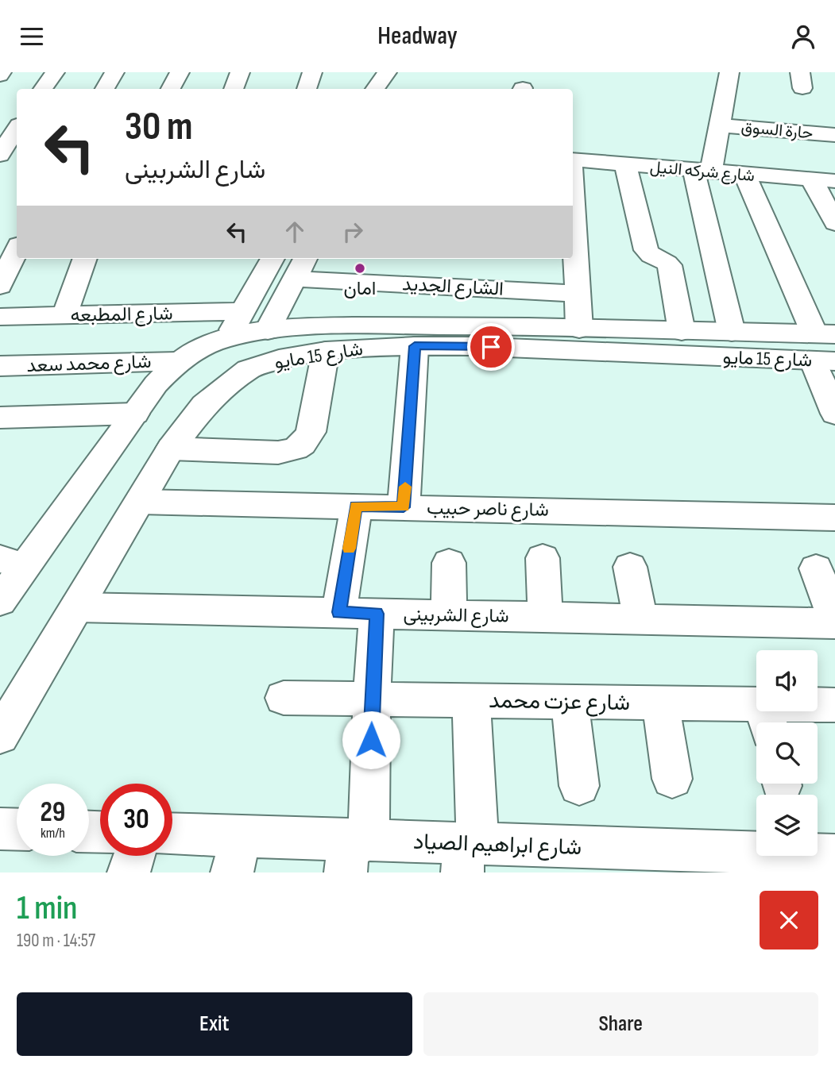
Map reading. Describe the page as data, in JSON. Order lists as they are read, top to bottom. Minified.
{"streets":{"street":["حارة السوق","شارع شركه النيل","الشارع الجديد","شارع المطبعه","شارع 15 مايو","شارع محمد سعد","شارع ناصر حبيب","شارع الشربينى","شارع عزت محمد","شارع ابراهيم الصياد"]},"crossings":[["شارع 15 مايو","شارع محمد سعد"],["شارع 15 مايو","شارع ناصر حبيب"],["شارع 15 مايو","شارع الشربينى"]],"places":["امان"],"page":{"header":"Headway","turn":["30 m","شارع الشربينى"],"speed":"29 km/h","limit":"30","heading":["1 min","190 m · 14:57"],"buttons":["Exit","Share"]}}
